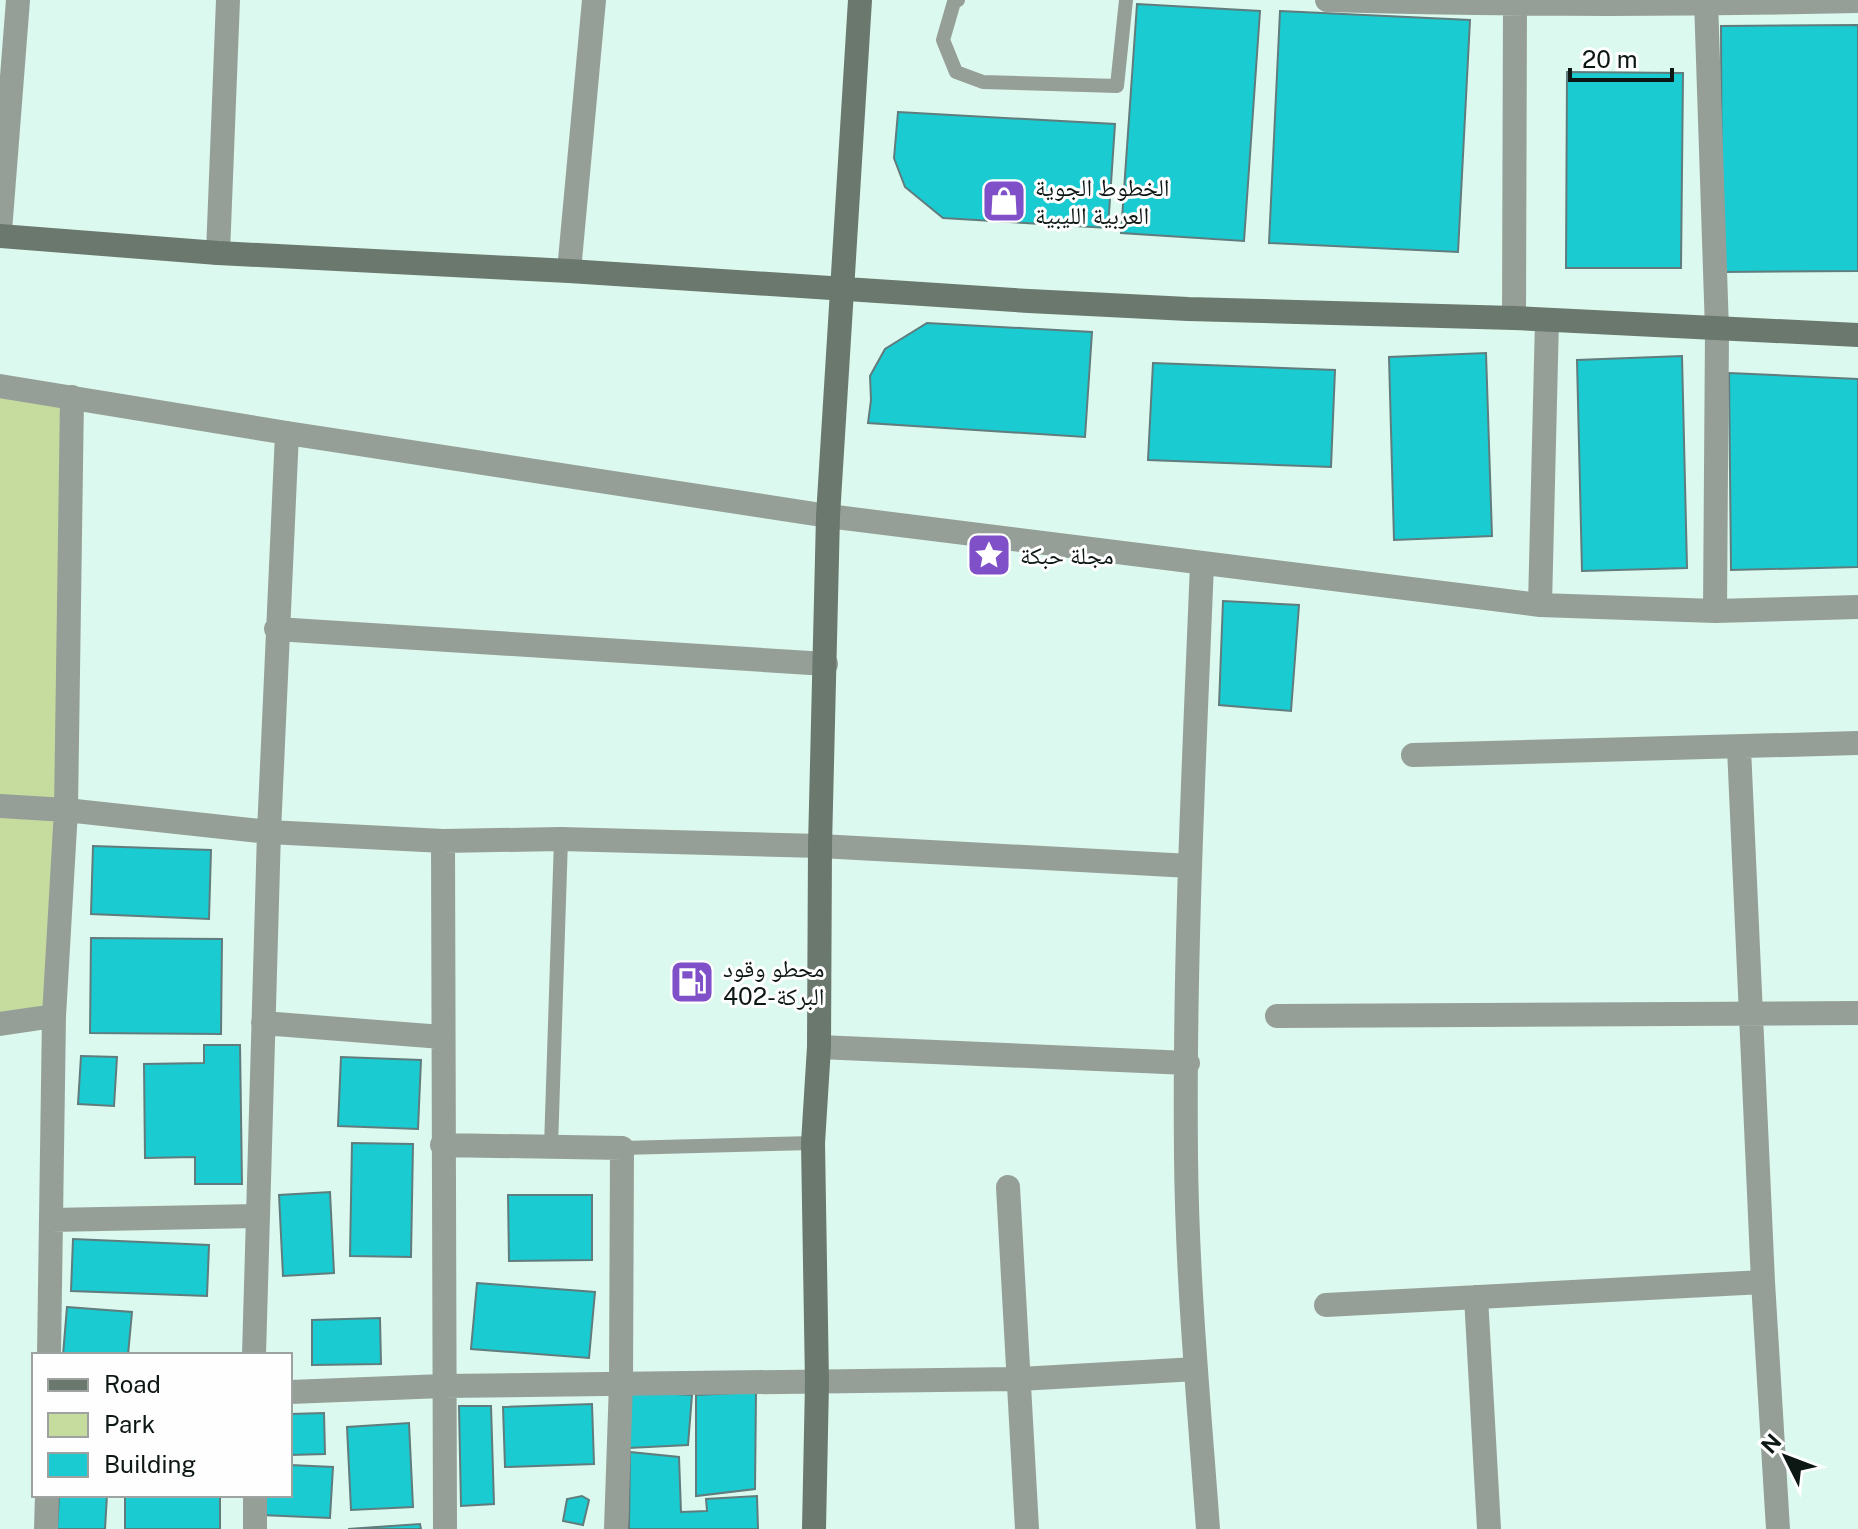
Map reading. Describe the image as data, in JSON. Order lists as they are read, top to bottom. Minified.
{"places":{"shop":["الخطوط الجوية العربية الليبية"],"place":["مجلة حبكة"],"fuel station":["محطو وقود 402-البركة"]},"legend":["Road","Park","Building"],"scale_bar":"20 m","north":"top left"}
